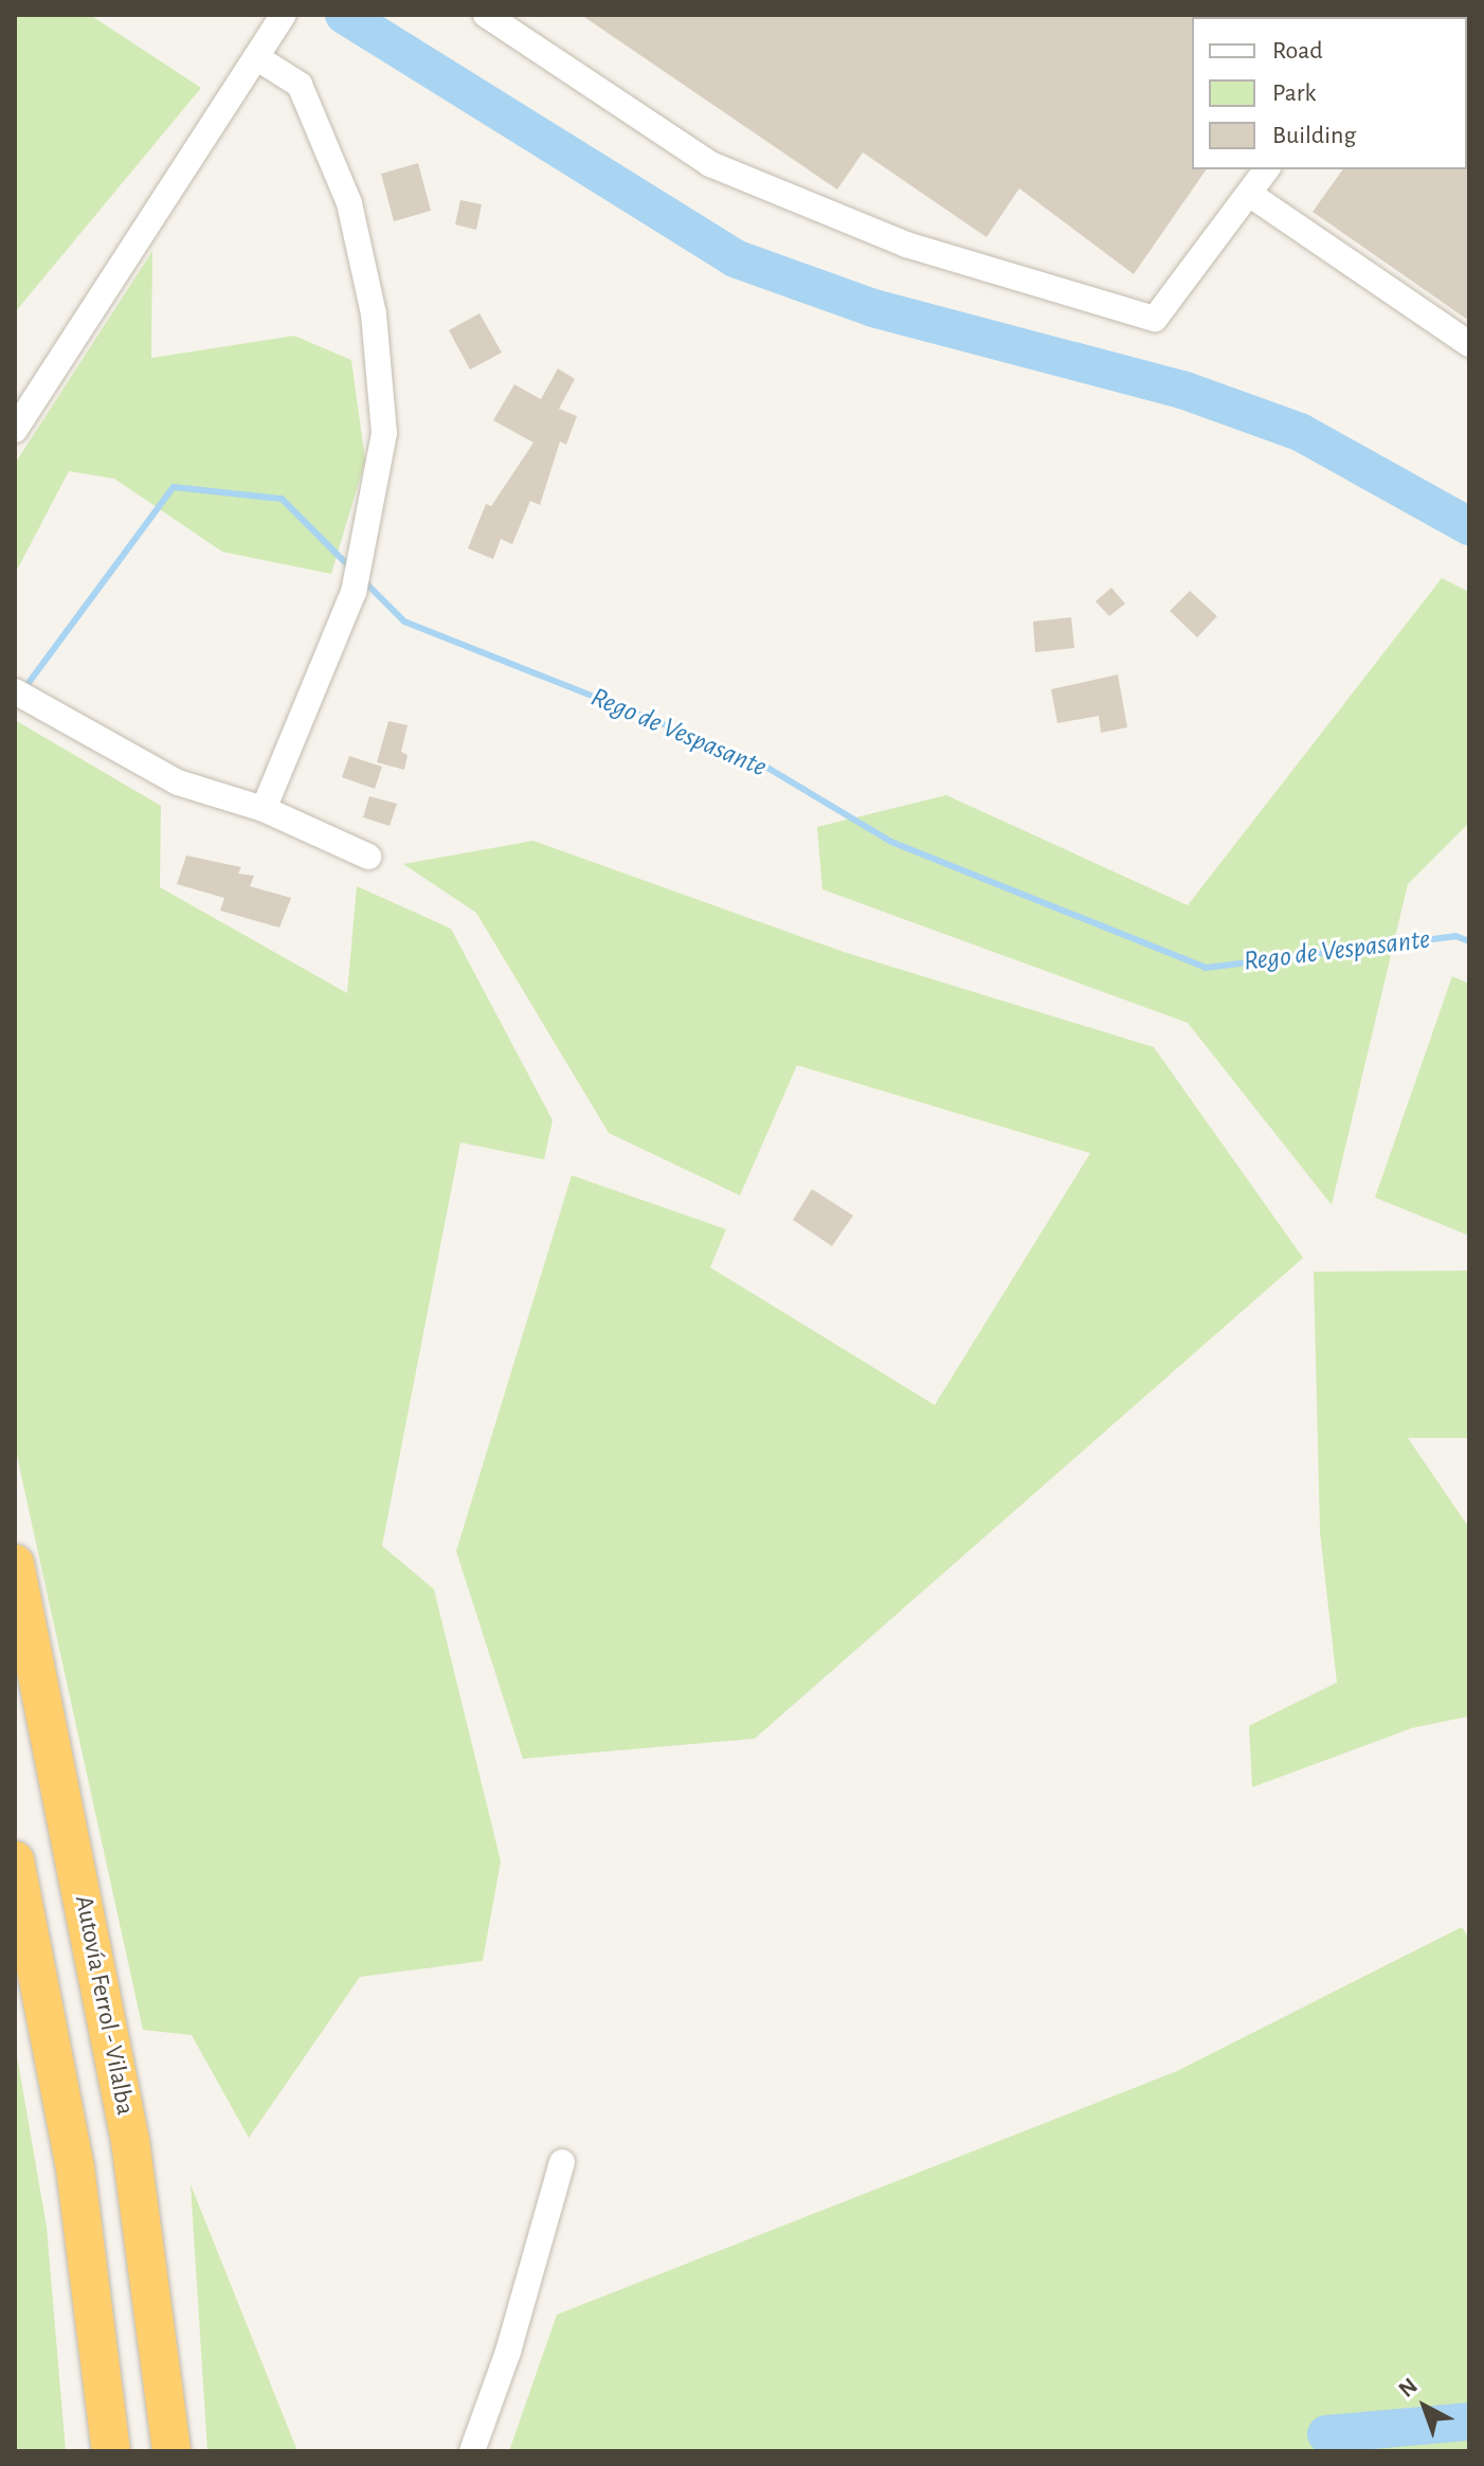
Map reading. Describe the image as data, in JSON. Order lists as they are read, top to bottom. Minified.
{"streets":{"highway":["Autovía Ferrol - Vilalba"]},"water":["Rego de Vespasante"],"legend":["Road","Park","Building"],"north":"top left"}
